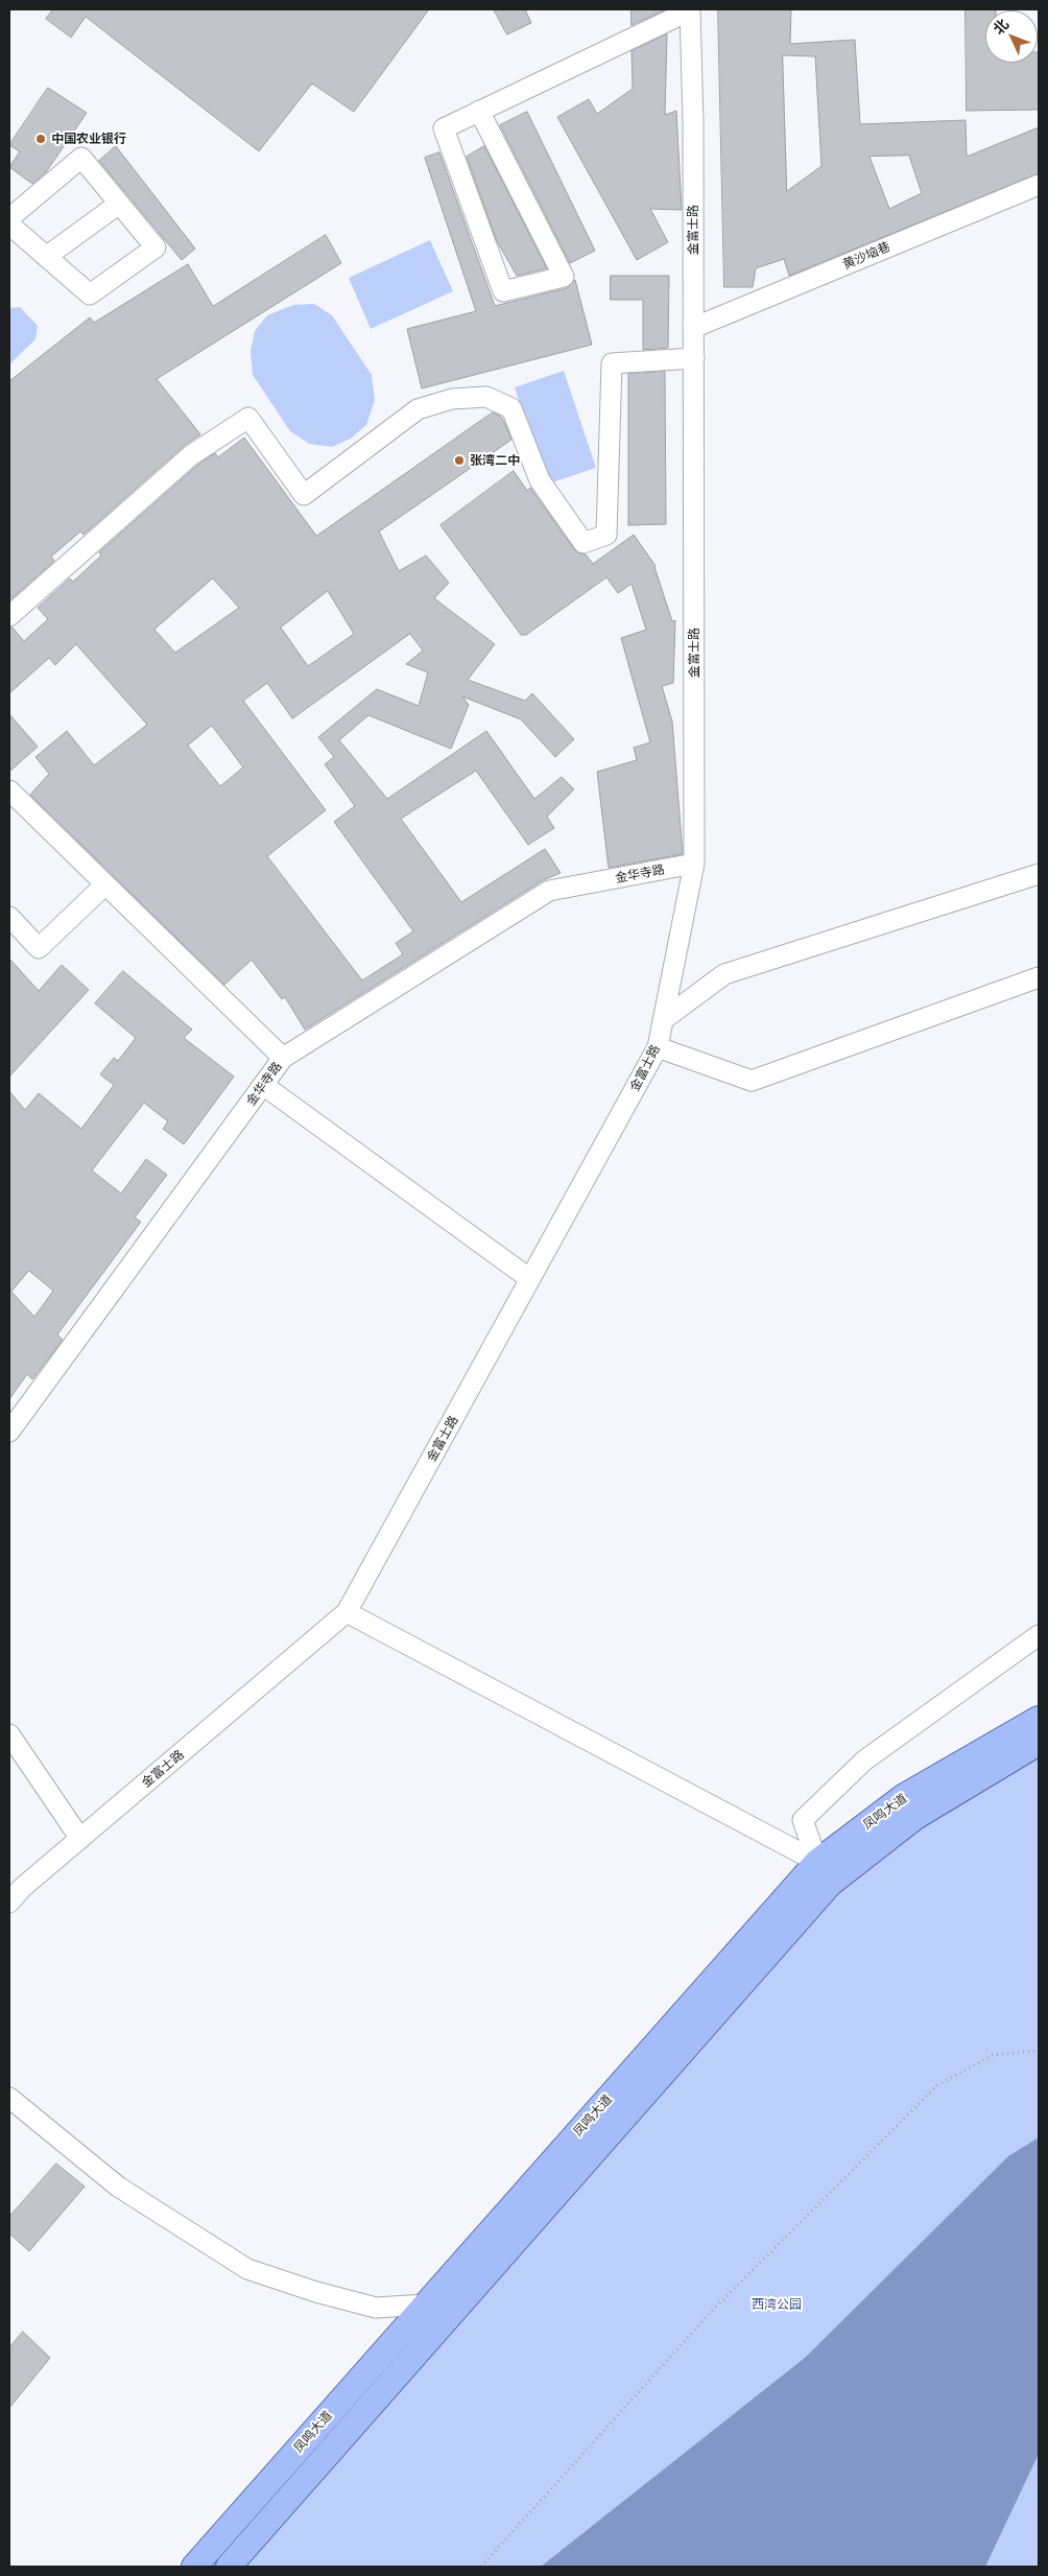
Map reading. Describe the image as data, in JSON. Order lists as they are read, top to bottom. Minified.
{"streets":{"main road":["凤鸣大道"],"street":["金富士路","黄沙垴巷","金华寺路"]},"crossings":[["金富士路","黄沙垴巷"],["金富士路","金华寺路"]],"parks":["西湾公园"],"places":["中国农业银行","张湾二中"],"north":"top left"}
